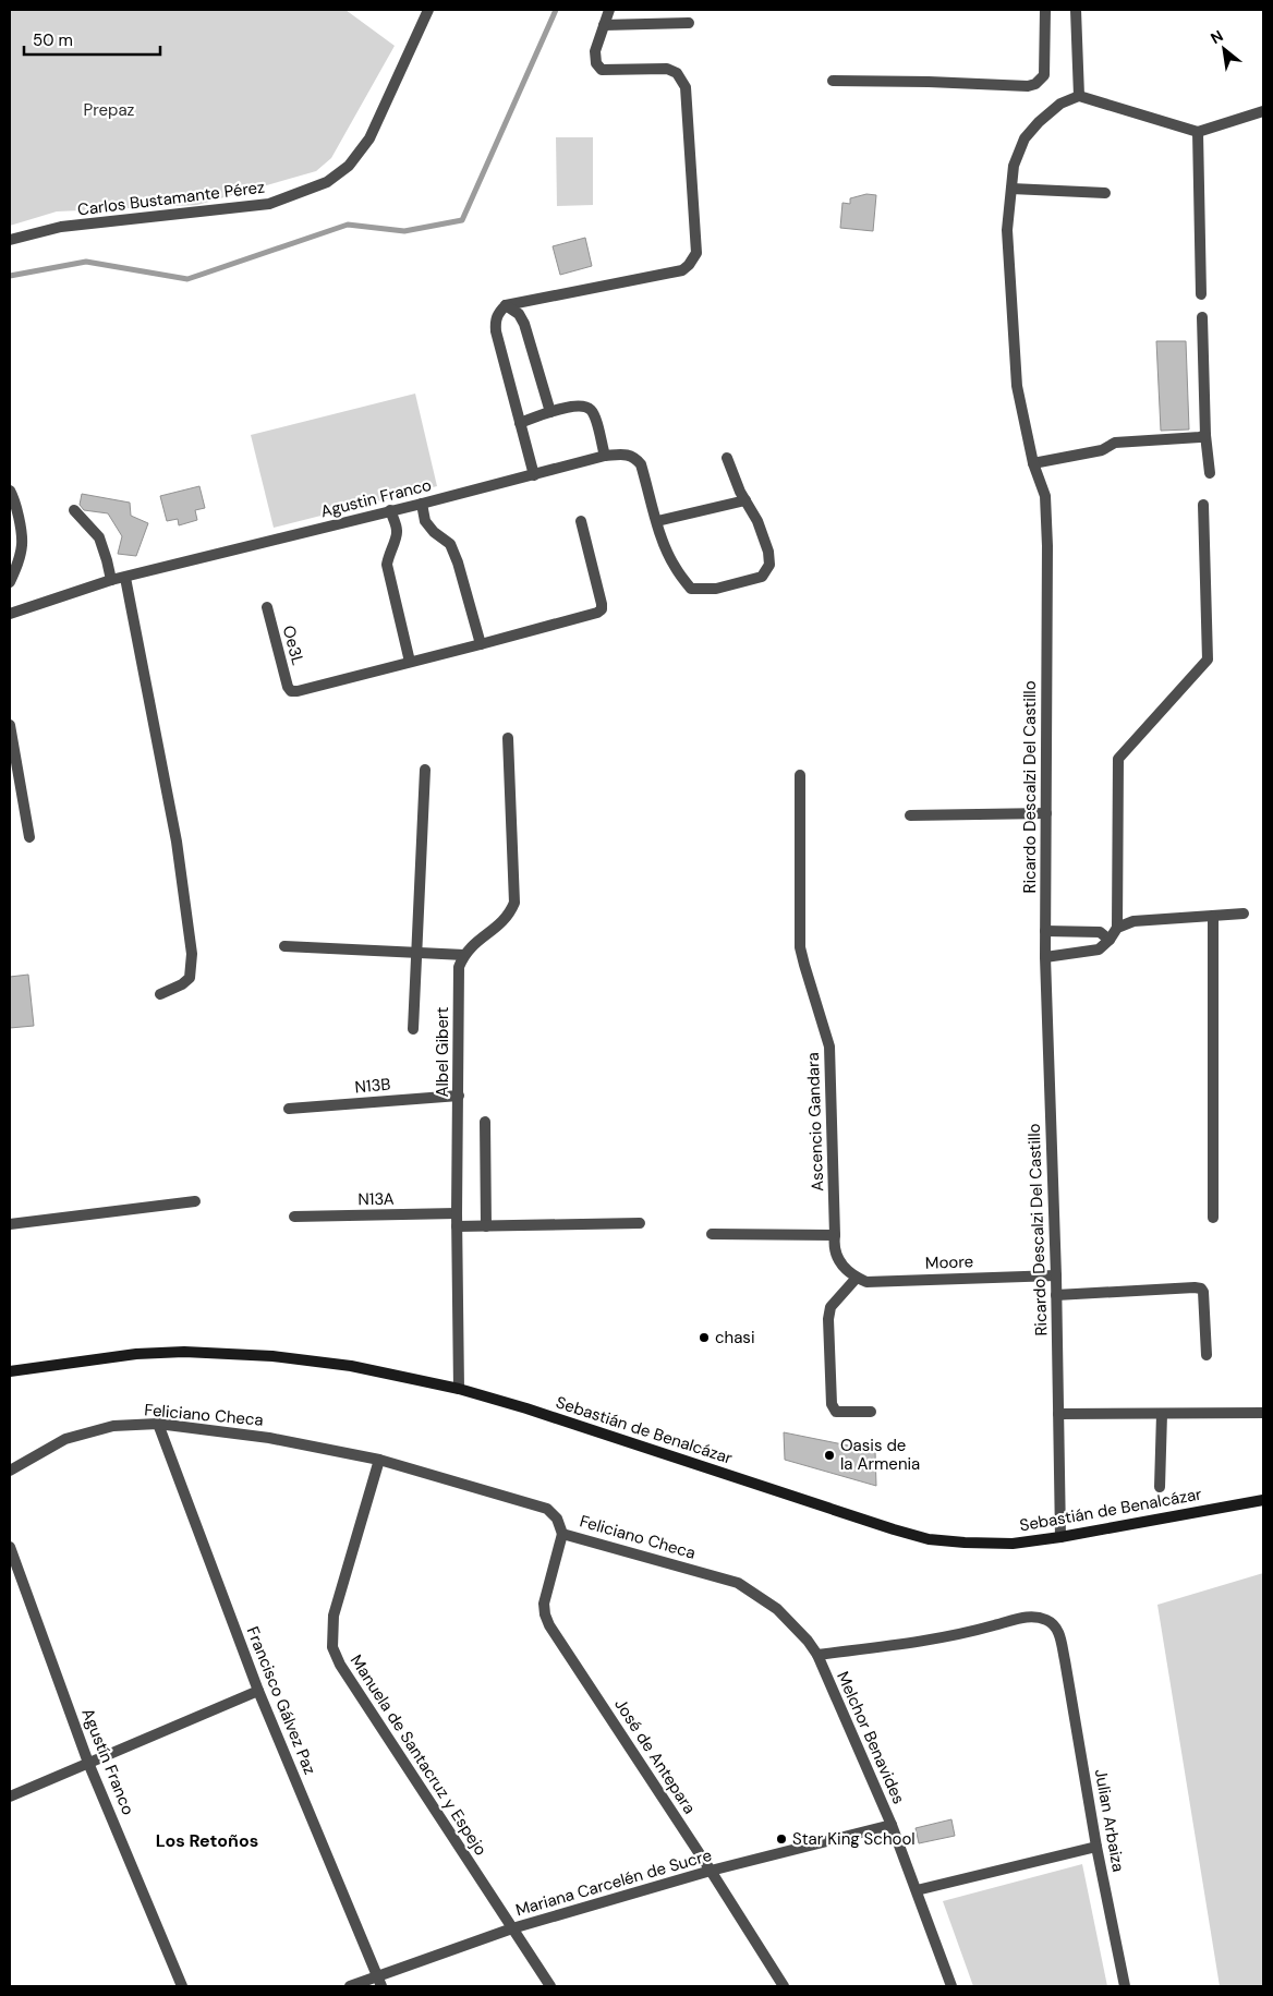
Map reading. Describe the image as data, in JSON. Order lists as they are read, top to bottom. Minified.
{"streets":{"main road":["Sebastián de Benalcázar"],"street":["Carlos Bustamante Pérez","Agustin Franco","Oe3L","Ricardo Descalzi Del Castillo","Albel Gibert","N13B","Ascencio Gandara","N13A","Moore","Feliciano Checa","Francisco Gálvez Paz","Melchor Benavides","Manuela de Santacruz y Espejo","José de Antepara","Agustín Franco","Julian Arbaiza","Mariana Carcelén de Sucre"]},"crossings":[["Ricardo Descalzi Del Castillo","Moore"],["Ricardo Descalzi Del Castillo","Sebastián de Benalcázar"],["Albel Gibert","N13B"],["Albel Gibert","N13A"],["Albel Gibert","Sebastián de Benalcázar"],["Ascencio Gandara","Moore"],["Feliciano Checa","Francisco Gálvez Paz"],["Feliciano Checa","Melchor Benavides"],["Feliciano Checa","Manuela de Santacruz y Espejo"],["Feliciano Checa","José de Antepara"],["Feliciano Checa","Julian Arbaiza"],["Francisco Gálvez Paz","Mariana Carcelén de Sucre"],["Melchor Benavides","Julian Arbaiza"],["Melchor Benavides","Mariana Carcelén de Sucre"],["Manuela de Santacruz y Espejo","Mariana Carcelén de Sucre"],["José de Antepara","Mariana Carcelén de Sucre"]],"districts":["Los Retoños"],"parks":["Prepaz"],"places":["chasi","Oasis de la Armenia","Star King School"],"scale_bar":"50 m","north":"top left"}
